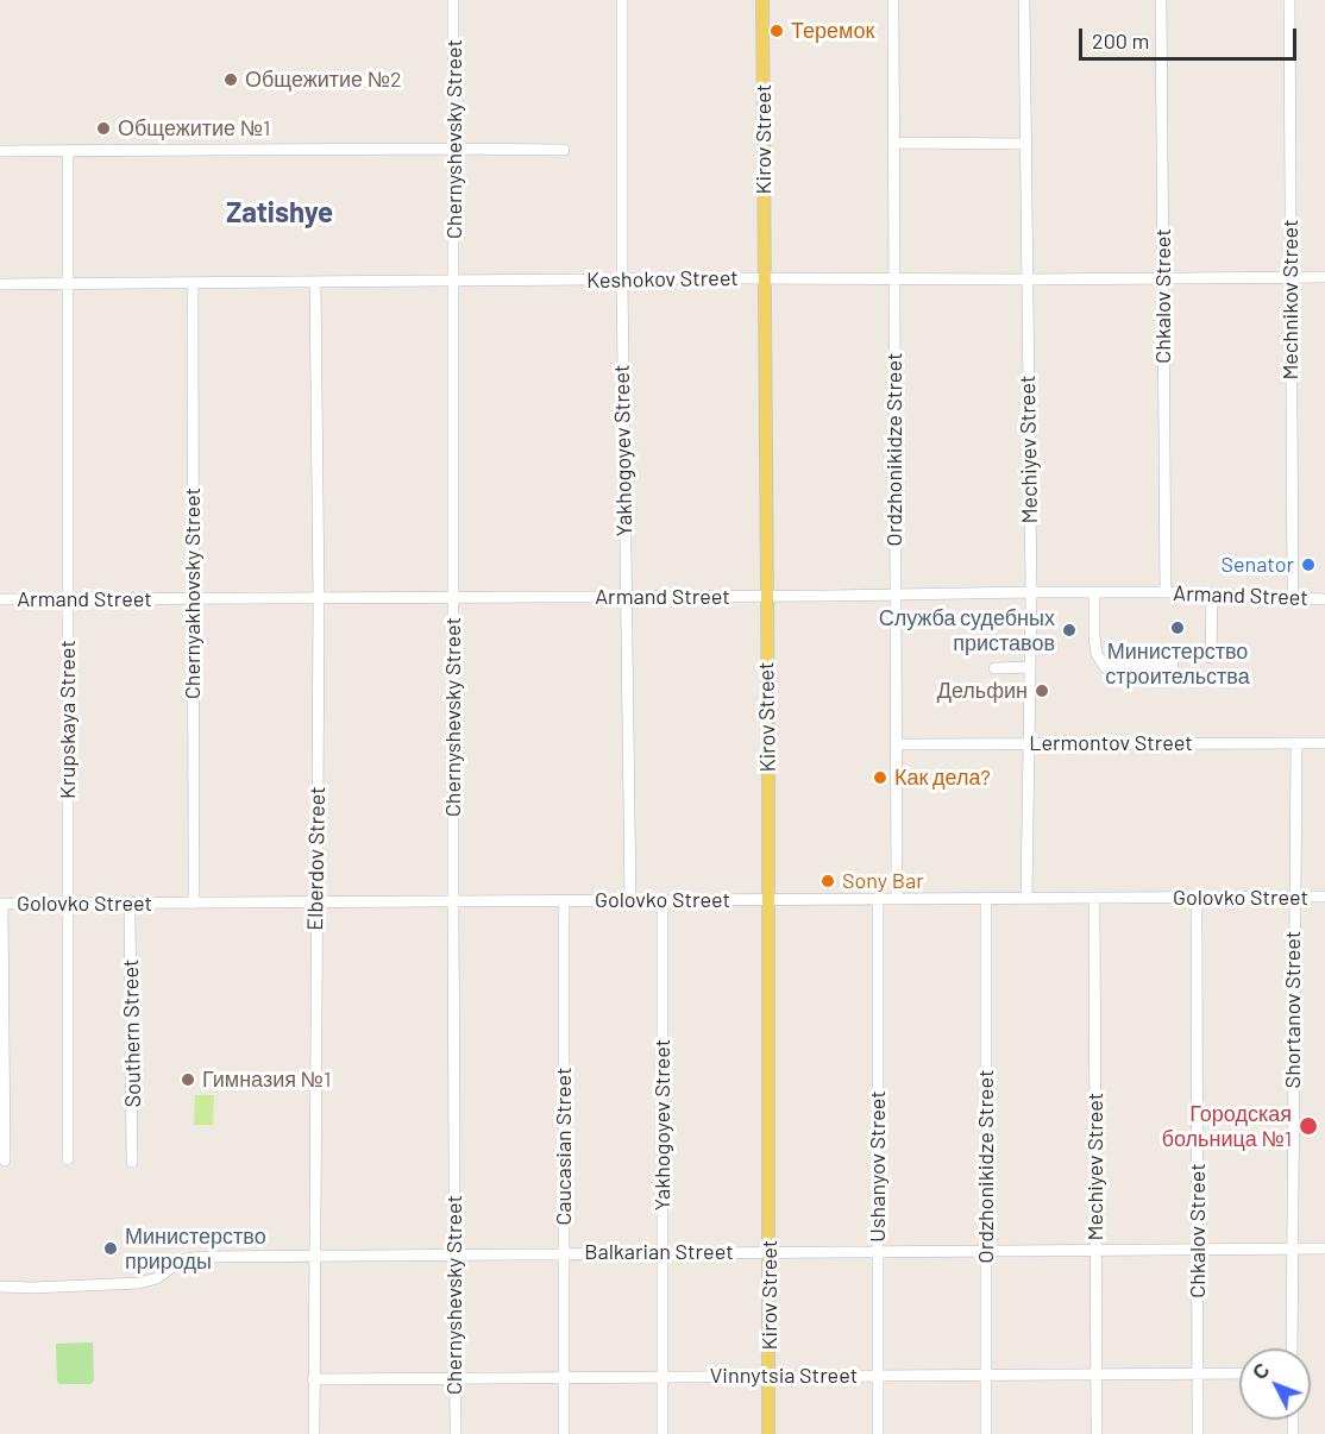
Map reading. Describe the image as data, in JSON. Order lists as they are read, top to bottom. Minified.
{"streets":{"main road":["Kirov Street"],"street":["Chernyshevsky Street","Keshokov Street","Chkalov Street","Mechnikov Street","Ordzhonikidze Street","Mechiyev Street","Yakhogoyev Street","Chernyakhovsky Street","Armand Street","Krupskaya Street","Lermontov Street","Elberdov Street","Golovko Street","Shortanov Street","Southern Street","Caucasian Street","Ushanyov Street","Balkarian Street","Vinnytsia Street"]},"crossings":[["Chernyshevsky Street","Keshokov Street"],["Chernyshevsky Street","Armand Street"],["Chernyshevsky Street","Golovko Street"],["Chernyshevsky Street","Balkarian Street"],["Chernyshevsky Street","Vinnytsia Street"],["Kirov Street","Keshokov Street"],["Kirov Street","Armand Street"],["Kirov Street","Golovko Street"],["Kirov Street","Balkarian Street"],["Kirov Street","Vinnytsia Street"],["Keshokov Street","Chkalov Street"],["Keshokov Street","Mechnikov Street"],["Keshokov Street","Ordzhonikidze Street"],["Keshokov Street","Mechiyev Street"],["Keshokov Street","Yakhogoyev Street"],["Keshokov Street","Chernyakhovsky Street"],["Keshokov Street","Krupskaya Street"],["Keshokov Street","Elberdov Street"],["Chkalov Street","Armand Street"],["Chkalov Street","Golovko Street"],["Chkalov Street","Balkarian Street"],["Chkalov Street","Vinnytsia Street"],["Mechnikov Street","Armand Street"],["Ordzhonikidze Street","Armand Street"],["Ordzhonikidze Street","Lermontov Street"],["Ordzhonikidze Street","Golovko Street"],["Ordzhonikidze Street","Balkarian Street"],["Ordzhonikidze Street","Vinnytsia Street"],["Mechiyev Street","Armand Street"],["Mechiyev Street","Lermontov Street"],["Mechiyev Street","Golovko Street"],["Mechiyev Street","Balkarian Street"],["Mechiyev Street","Vinnytsia Street"],["Yakhogoyev Street","Armand Street"],["Yakhogoyev Street","Golovko Street"],["Yakhogoyev Street","Balkarian Street"],["Yakhogoyev Street","Vinnytsia Street"],["Chernyakhovsky Street","Armand Street"],["Chernyakhovsky Street","Golovko Street"],["Armand Street","Krupskaya Street"],["Armand Street","Elberdov Street"],["Krupskaya Street","Golovko Street"],["Lermontov Street","Shortanov Street"],["Elberdov Street","Golovko Street"],["Elberdov Street","Balkarian Street"],["Elberdov Street","Vinnytsia Street"],["Golovko Street","Shortanov Street"],["Golovko Street","Southern Street"],["Golovko Street","Caucasian Street"],["Golovko Street","Ushanyov Street"],["Shortanov Street","Balkarian Street"],["Caucasian Street","Balkarian Street"],["Caucasian Street","Vinnytsia Street"],["Ushanyov Street","Balkarian Street"],["Ushanyov Street","Vinnytsia Street"]],"districts":["Zatishye"],"places":["Теремок","Общежитие №2","Общежитие №1","Senator","Министерство строительства","Служба судебных приставов","Дельфин","Как дела?","Sony Bar","Гимназия №1","Городская больница №1","Министерство природы"],"scale_bar":"200 m","north":"top left"}
